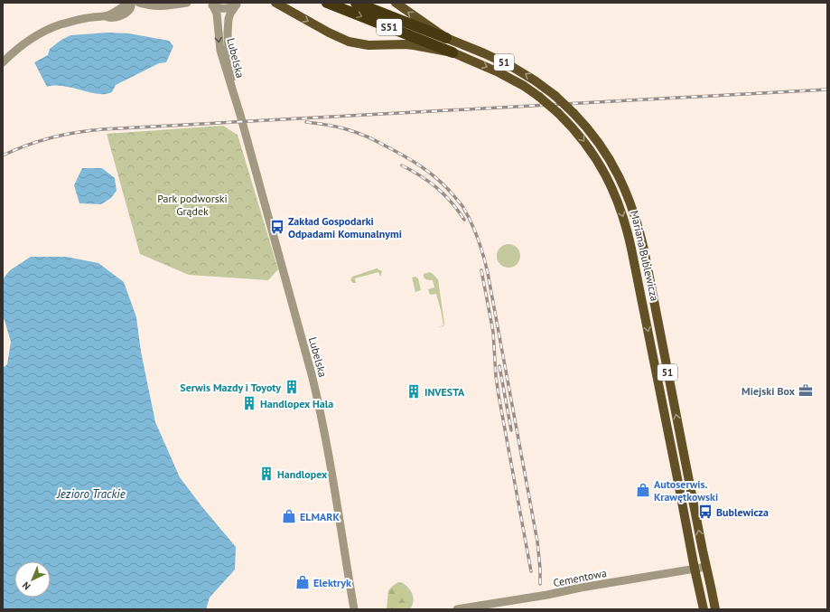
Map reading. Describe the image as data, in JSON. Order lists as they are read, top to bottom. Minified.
{"streets":{"highway":["S51","Mariana Bublewicza"],"main road":["51"],"street":["Lubelska","Cementowa"]},"crossings":[["51","Mariana Bublewicza"],["51","Cementowa"],["Mariana Bublewicza","Cementowa"]],"water":["Jezioro Trackie"],"parks":["Park podworski Grądek"],"places":{"bus stop":["Zakład Gospodarki Odpadami Komunalnymi","Bublewicza"],"building":["Serwis Mazdy i Toyoty","INVESTA","Handlopex Hala","Handlopex"],"office":["Miejski Box"],"shop":["Autoserwis. Krawętkowski","ELMARK","Elektryk"]},"north":"bottom left"}
